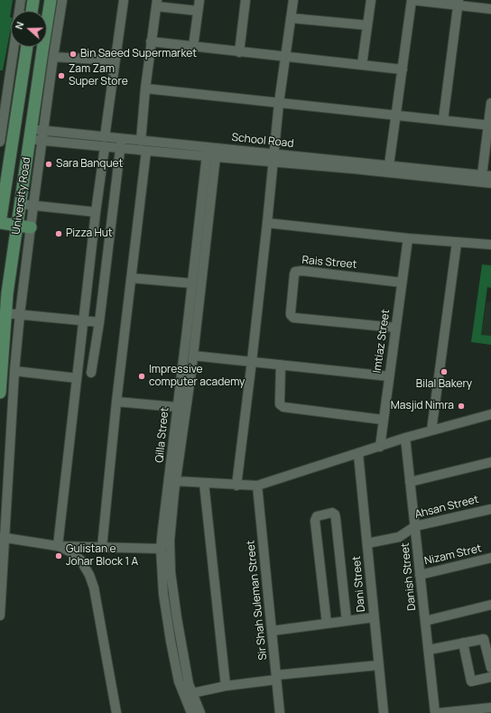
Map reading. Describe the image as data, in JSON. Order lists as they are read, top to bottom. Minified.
{"streets":{"main road":["University Road"],"street":["School Road","Rais Street","Imtiaz Street","Qilla Street","Ahsan Street","Nizam Stret","Danish Street","Dani Street","Sir Shah Suleman Street"]},"crossings":[["School Road","University Road"],["School Road","Qilla Street"],["Rais Street","Imtiaz Street"],["Ahsan Street","Danish Street"],["Ahsan Street","Dani Street"],["Nizam Stret","Danish Street"]],"places":["Bin Saeed Supermarket","Zam Zam Super Store","Sara Banquet","Pizza Hut","Bilal Bakery","Impressive computer academy","Masjid Nimra","Gulistan e Johar Block 1 A"],"north":"left"}
